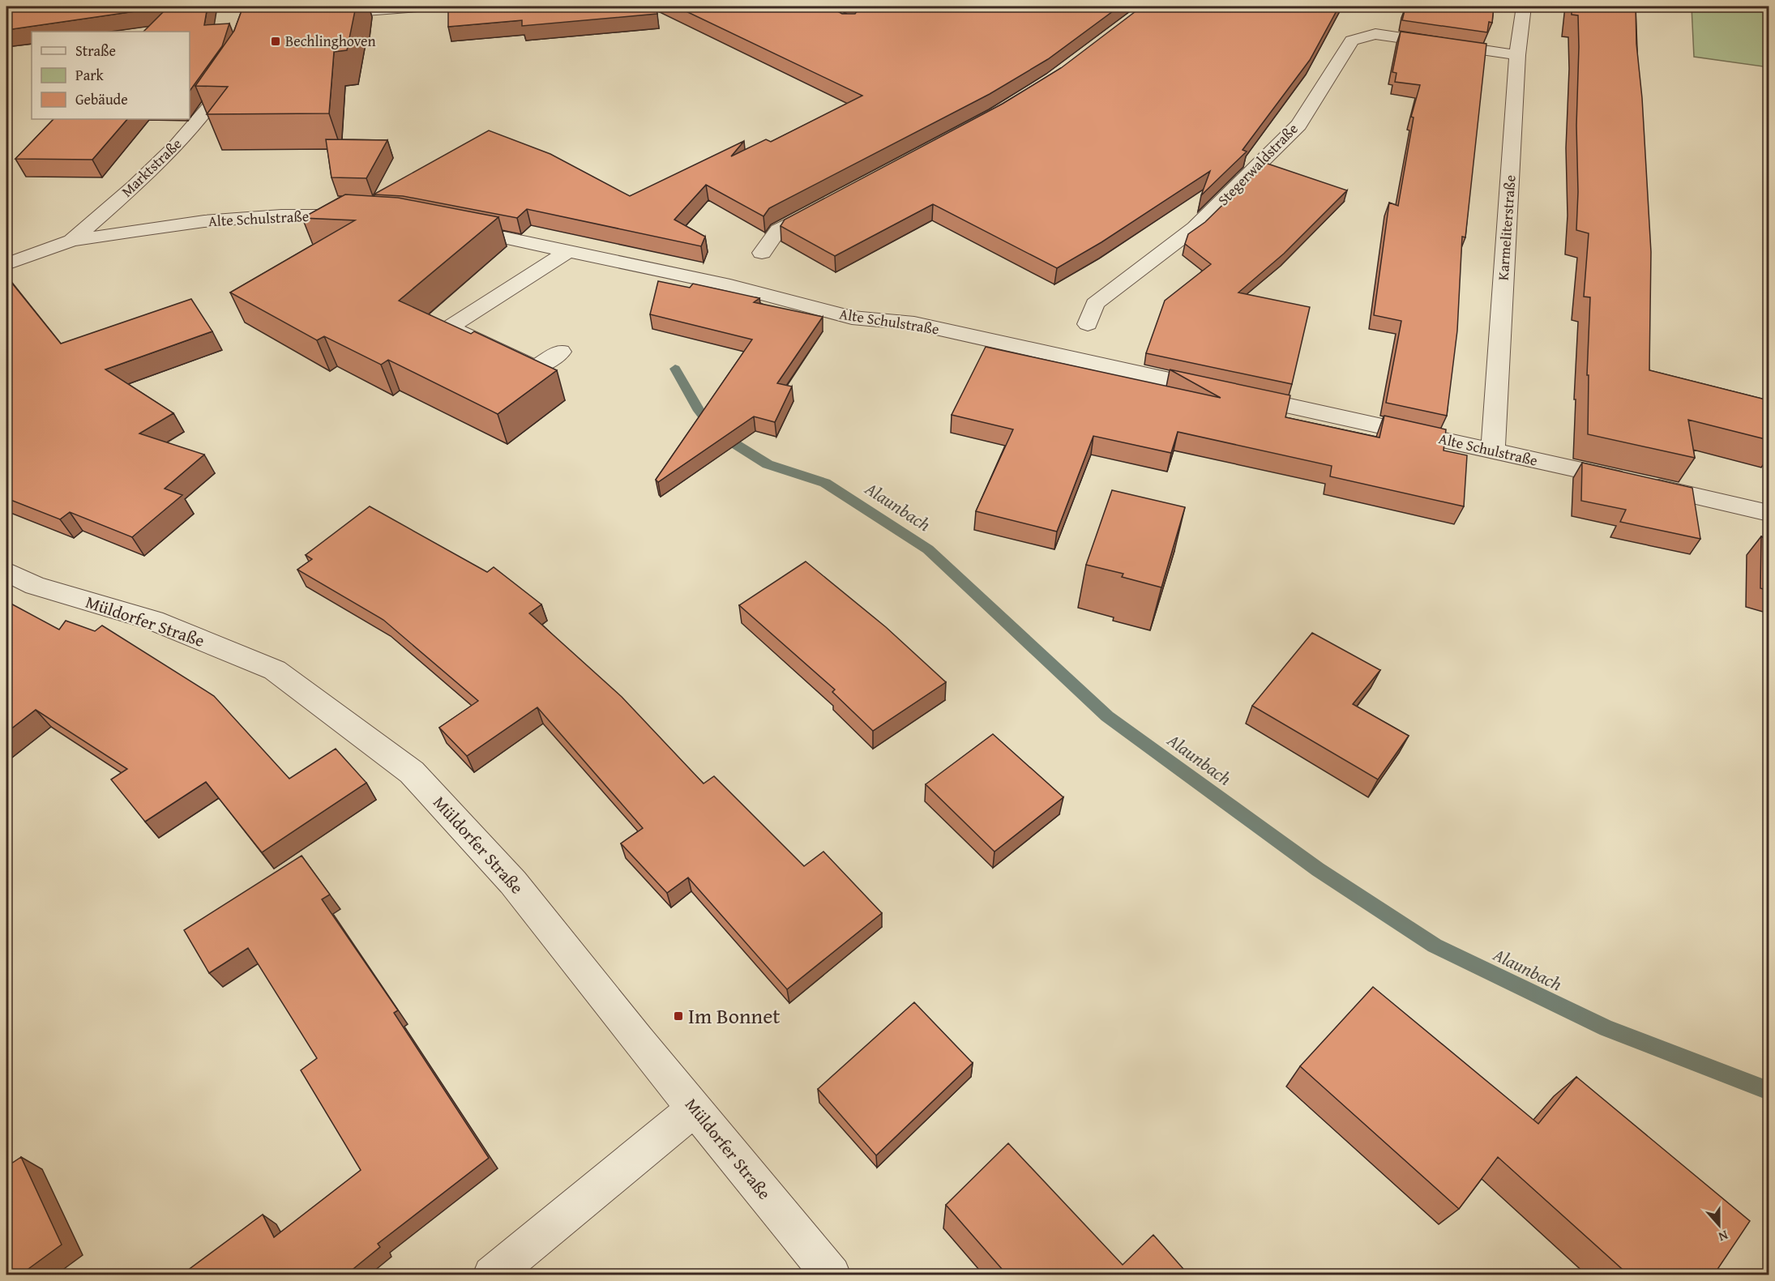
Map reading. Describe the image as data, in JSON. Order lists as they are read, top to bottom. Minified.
{"streets":{"street":["Stegerwaldstraße","Marktstraße","Alte Schulstraße","Karmeliterstraße","Müldorfer Straße"]},"crossings":[["Stegerwaldstraße","Karmeliterstraße"],["Marktstraße","Alte Schulstraße"],["Alte Schulstraße","Karmeliterstraße"]],"water":["Alaunbach"],"places":{"transit":["Bechlinghoven","Im Bonnet"]},"legend":["Straße","Park","Gebäude"],"north":"bottom"}
